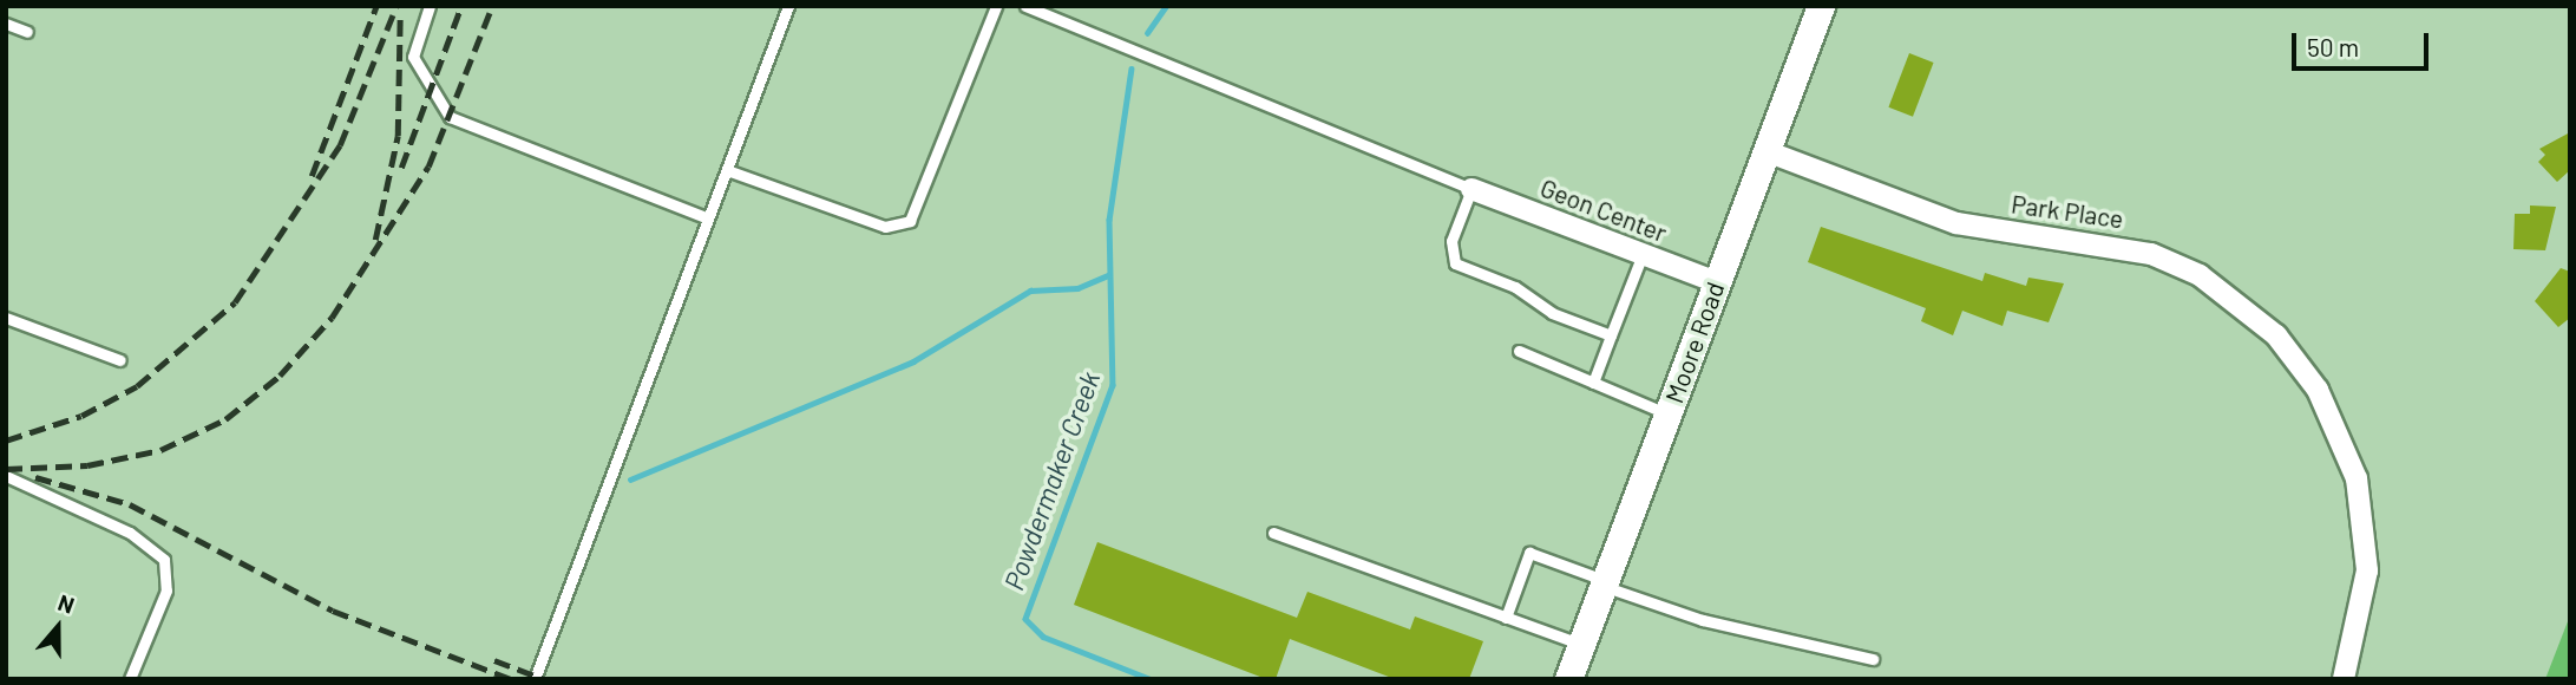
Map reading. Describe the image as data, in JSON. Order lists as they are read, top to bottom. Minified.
{"streets":{"street":["Geon Center","Park Place","Moore Road"]},"crossings":[["Geon Center","Moore Road"],["Park Place","Moore Road"]],"water":["Powdermaker Creek"],"scale_bar":"50 m","north":"top"}
